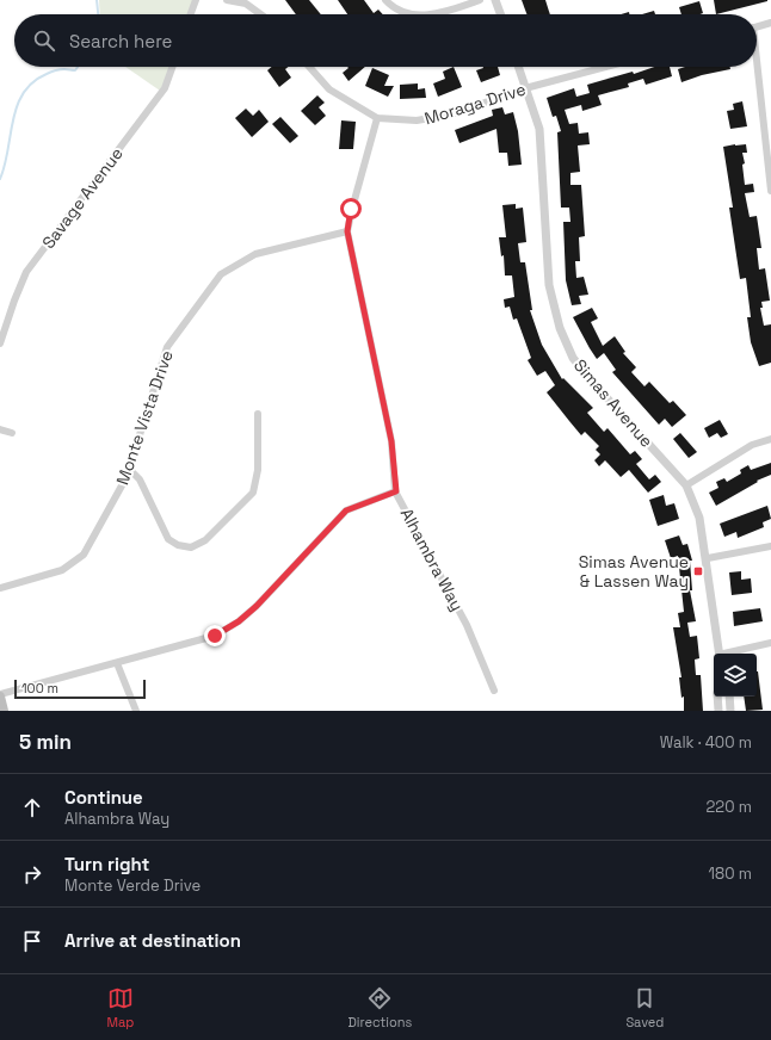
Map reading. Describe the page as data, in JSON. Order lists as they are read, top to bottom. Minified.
{"streets":{"street":["Moraga Drive","Savage Avenue","Simas Avenue","Monte Vista Drive","Alhambra Way"]},"crossings":[["Moraga Drive","Simas Avenue"],["Moraga Drive","Alhambra Way"],["Monte Vista Drive","Alhambra Way"]],"places":{"transit":["Simas Avenue & Lassen Way"]},"scale_bar":"100 m","page":{"search":"Search here","scale":"100 m","heading":["5 min","Walk · 400 m"],"list":[["Continue","Alhambra Way","220 m"],["Turn right","Monte Verde Drive","180 m"],"Arrive at destination"],"nav":["Map","Directions","Saved"]}}
